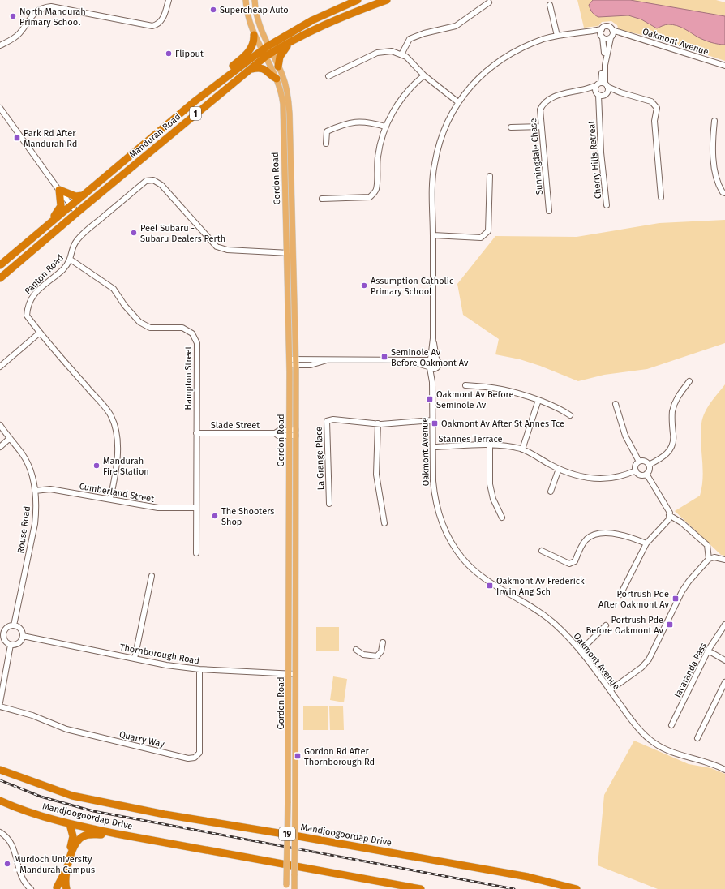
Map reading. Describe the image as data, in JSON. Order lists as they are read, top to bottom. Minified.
{"streets":{"highway":["1","Mandurah Road","Mandjoogoordap Drive","19"],"main road":["Gordon Road"],"street":["Oakmont Avenue","Sunningdale Chase","Cherry Hills Retreat","Panton Road","Hampton Street","Slade Street","Stannes Terrace","La Grange Place","Cumberland Street","Rouse Road","Thornborough Road","Jacaranda Pass","Quarry Way"]},"crossings":[["Oakmont Avenue","Cherry Hills Retreat"],["Oakmont Avenue","Stannes Terrace"],["Oakmont Avenue","La Grange Place"],["Mandurah Road","Gordon Road"],["Sunningdale Chase","Cherry Hills Retreat"],["Gordon Road","Panton Road"],["Gordon Road","Slade Street"],["Gordon Road","Thornborough Road"],["Panton Road","Hampton Street"],["Panton Road","Cumberland Street"],["Hampton Street","Slade Street"],["Hampton Street","Cumberland Street"],["Cumberland Street","Rouse Road"],["Rouse Road","Thornborough Road"],["Thornborough Road","Quarry Way"]],"places":{"other":["Supercheap Auto","North Mandurah Primary School","Flipout","Peel Subaru - Subaru Dealers Perth","Assumption Catholic Primary School","Mandurah Fire Station","The Shooters Shop","Murdoch University - Mandurah Campus"],"transit":["Park Rd After Mandurah Rd","Seminole Av Before Oakmont Av","Oakmont Av Before Seminole Av","Oakmont Av After St Annes Tce","Oakmont Av Frederick Irwin Ang Sch","Portrush Pde After Oakmont Av","Portrush Pde Before Oakmont Av","Gordon Rd After Thornborough Rd"]}}
